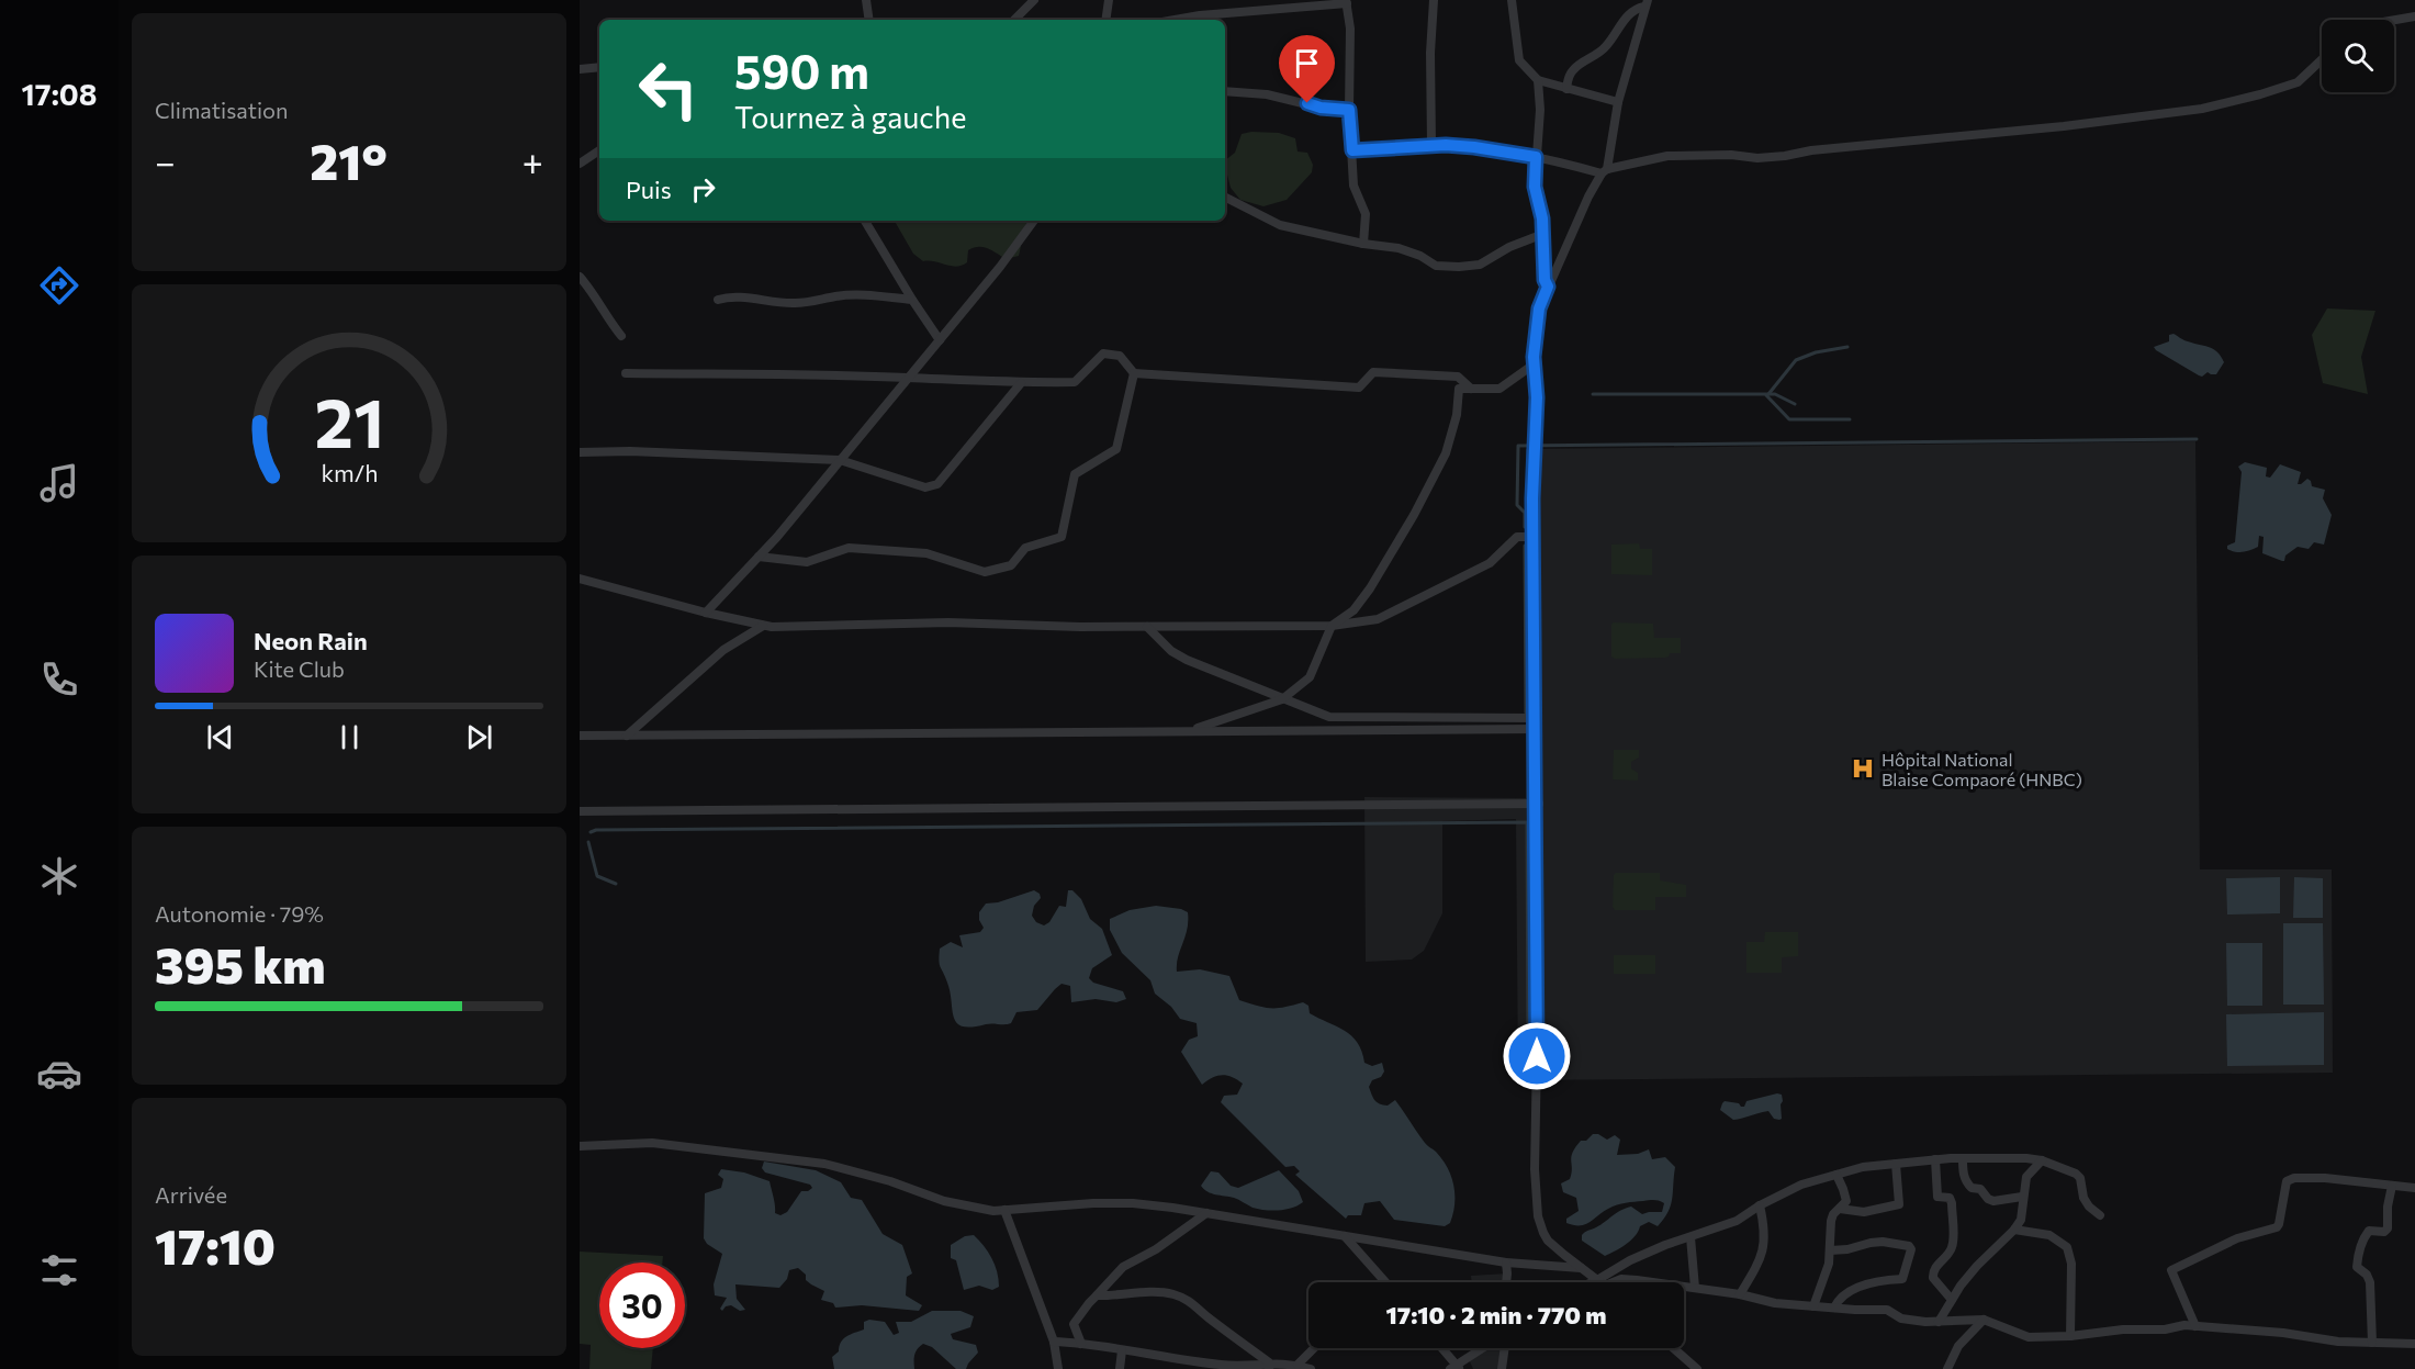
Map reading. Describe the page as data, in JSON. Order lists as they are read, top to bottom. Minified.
{"places":{"hospital":["Hôpital National Blaise Compaoré (HNBC)"]},"page":{"tabs":"17:08","tile":["Climatisation",["Autonomie · 79%","395 km"],["Arrivée","17:10"]],"turn":["590 m","Tournez à gauche"],"heat":["−","21°","+"],"then":"Puis","song":["Neon Rain","Kite Club"],"limit":"30","trip":"17:10 · 2 min · 770 m","gauge":["21","km/h"]}}
